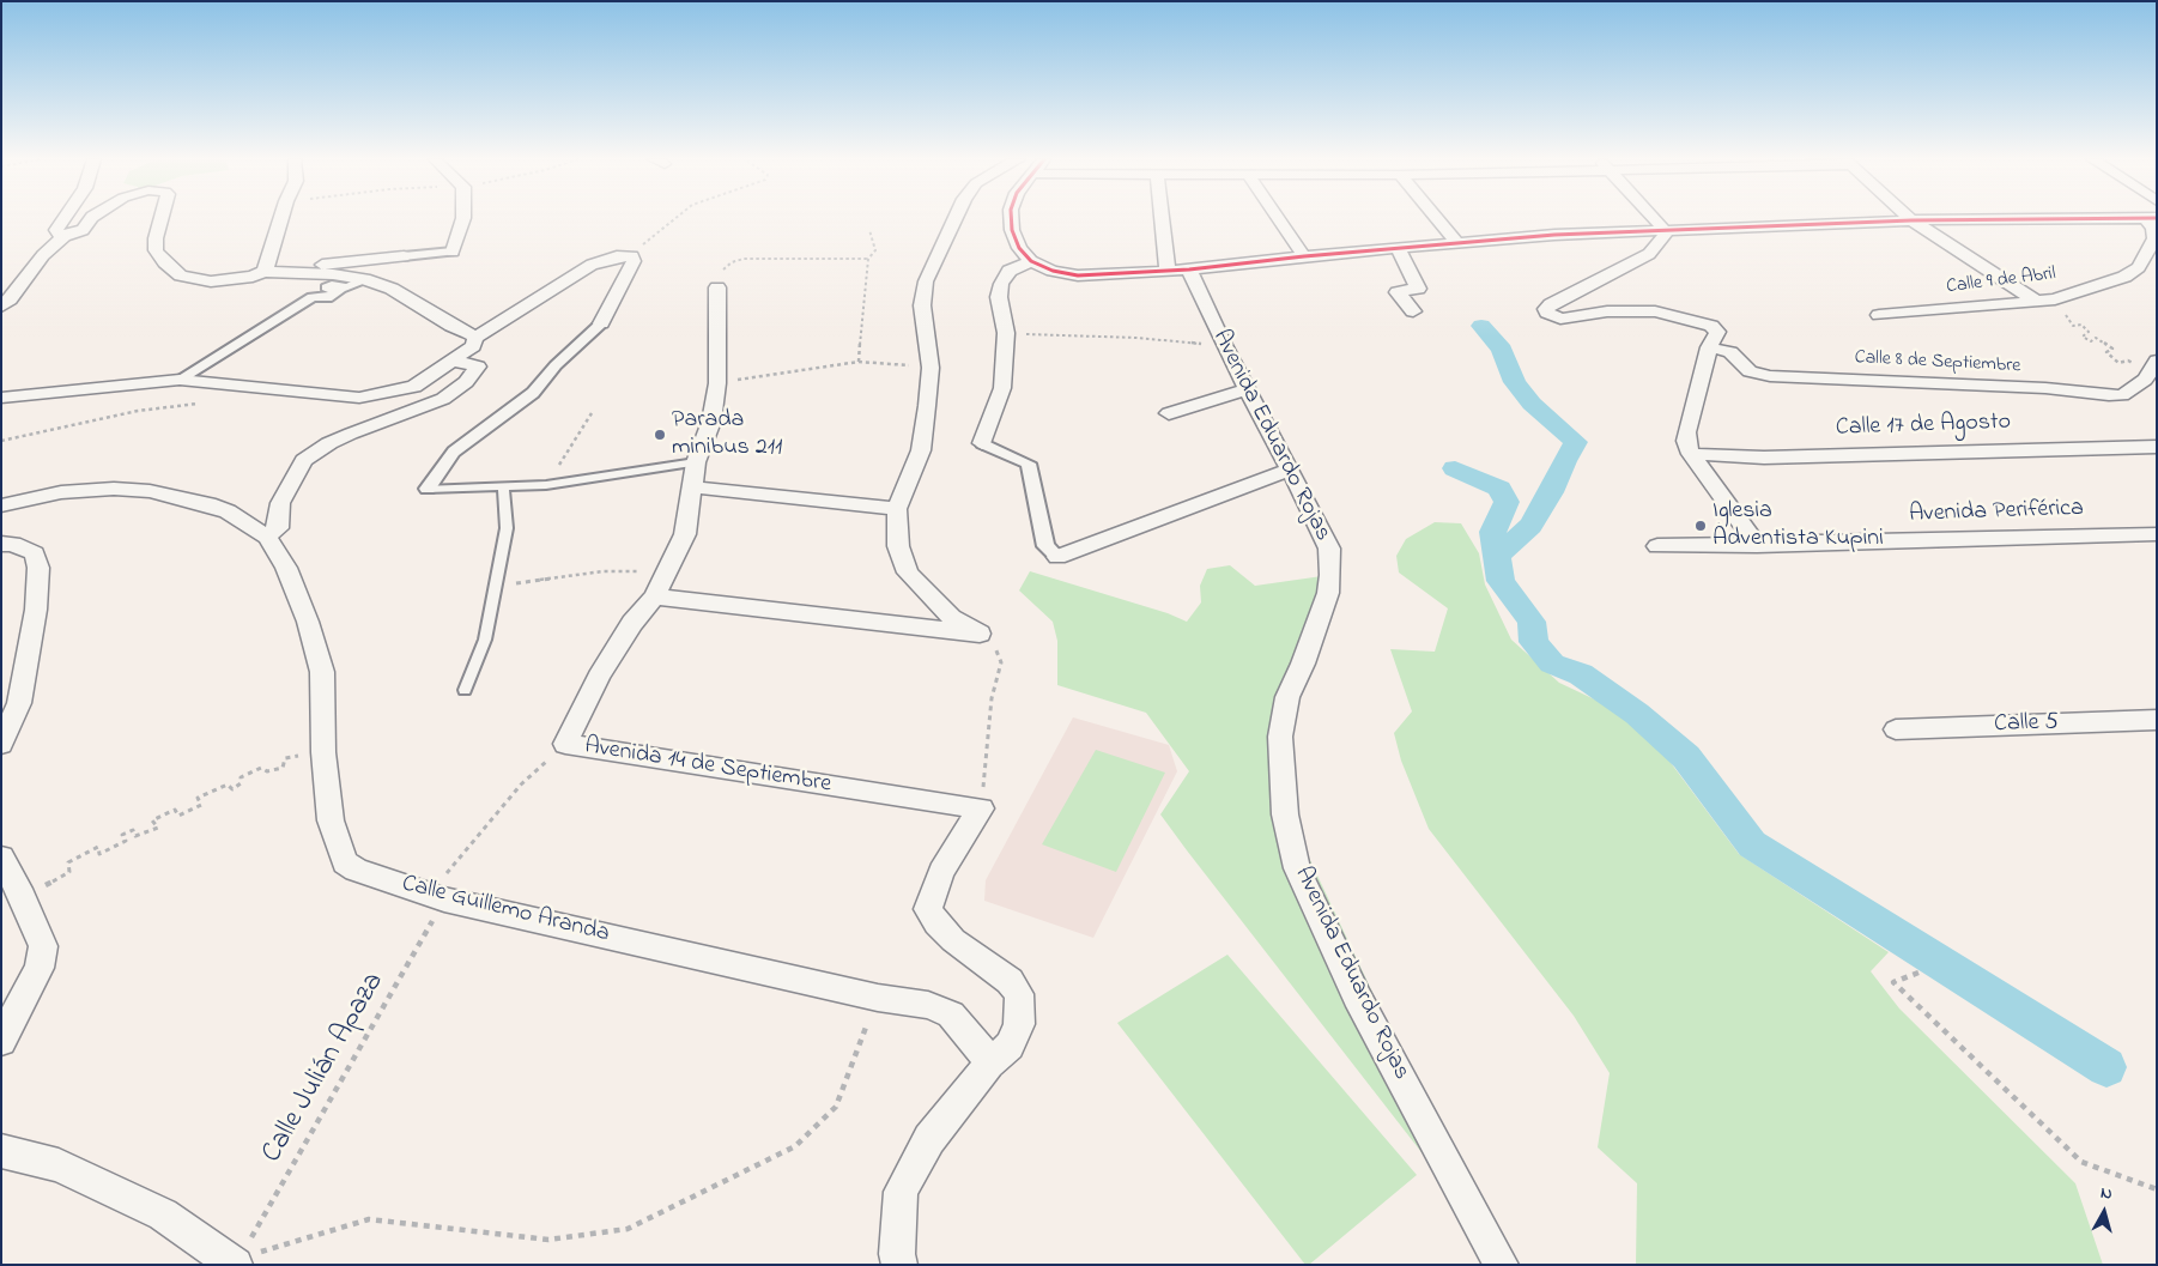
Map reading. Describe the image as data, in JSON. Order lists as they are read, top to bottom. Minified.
{"streets":{"street":["Calle 9 de Abril","Calle 8 de Septiembre","Calle 17 de Agosto","Avenida Eduardo Rojas","Avenida Periférica","Calle 5","Avenida 14 de Septiembre","Calle Guillemo Aranda"],"path":["Calle Julián Apaza"]},"crossings":[["Avenida 14 de Septiembre","Calle Guillemo Aranda"],["Avenida 14 de Septiembre","Calle Julián Apaza"],["Calle Guillemo Aranda","Calle Julián Apaza"]],"places":["Parada minibus 211","Iglesia Adventista Kupini"],"north":"top"}
